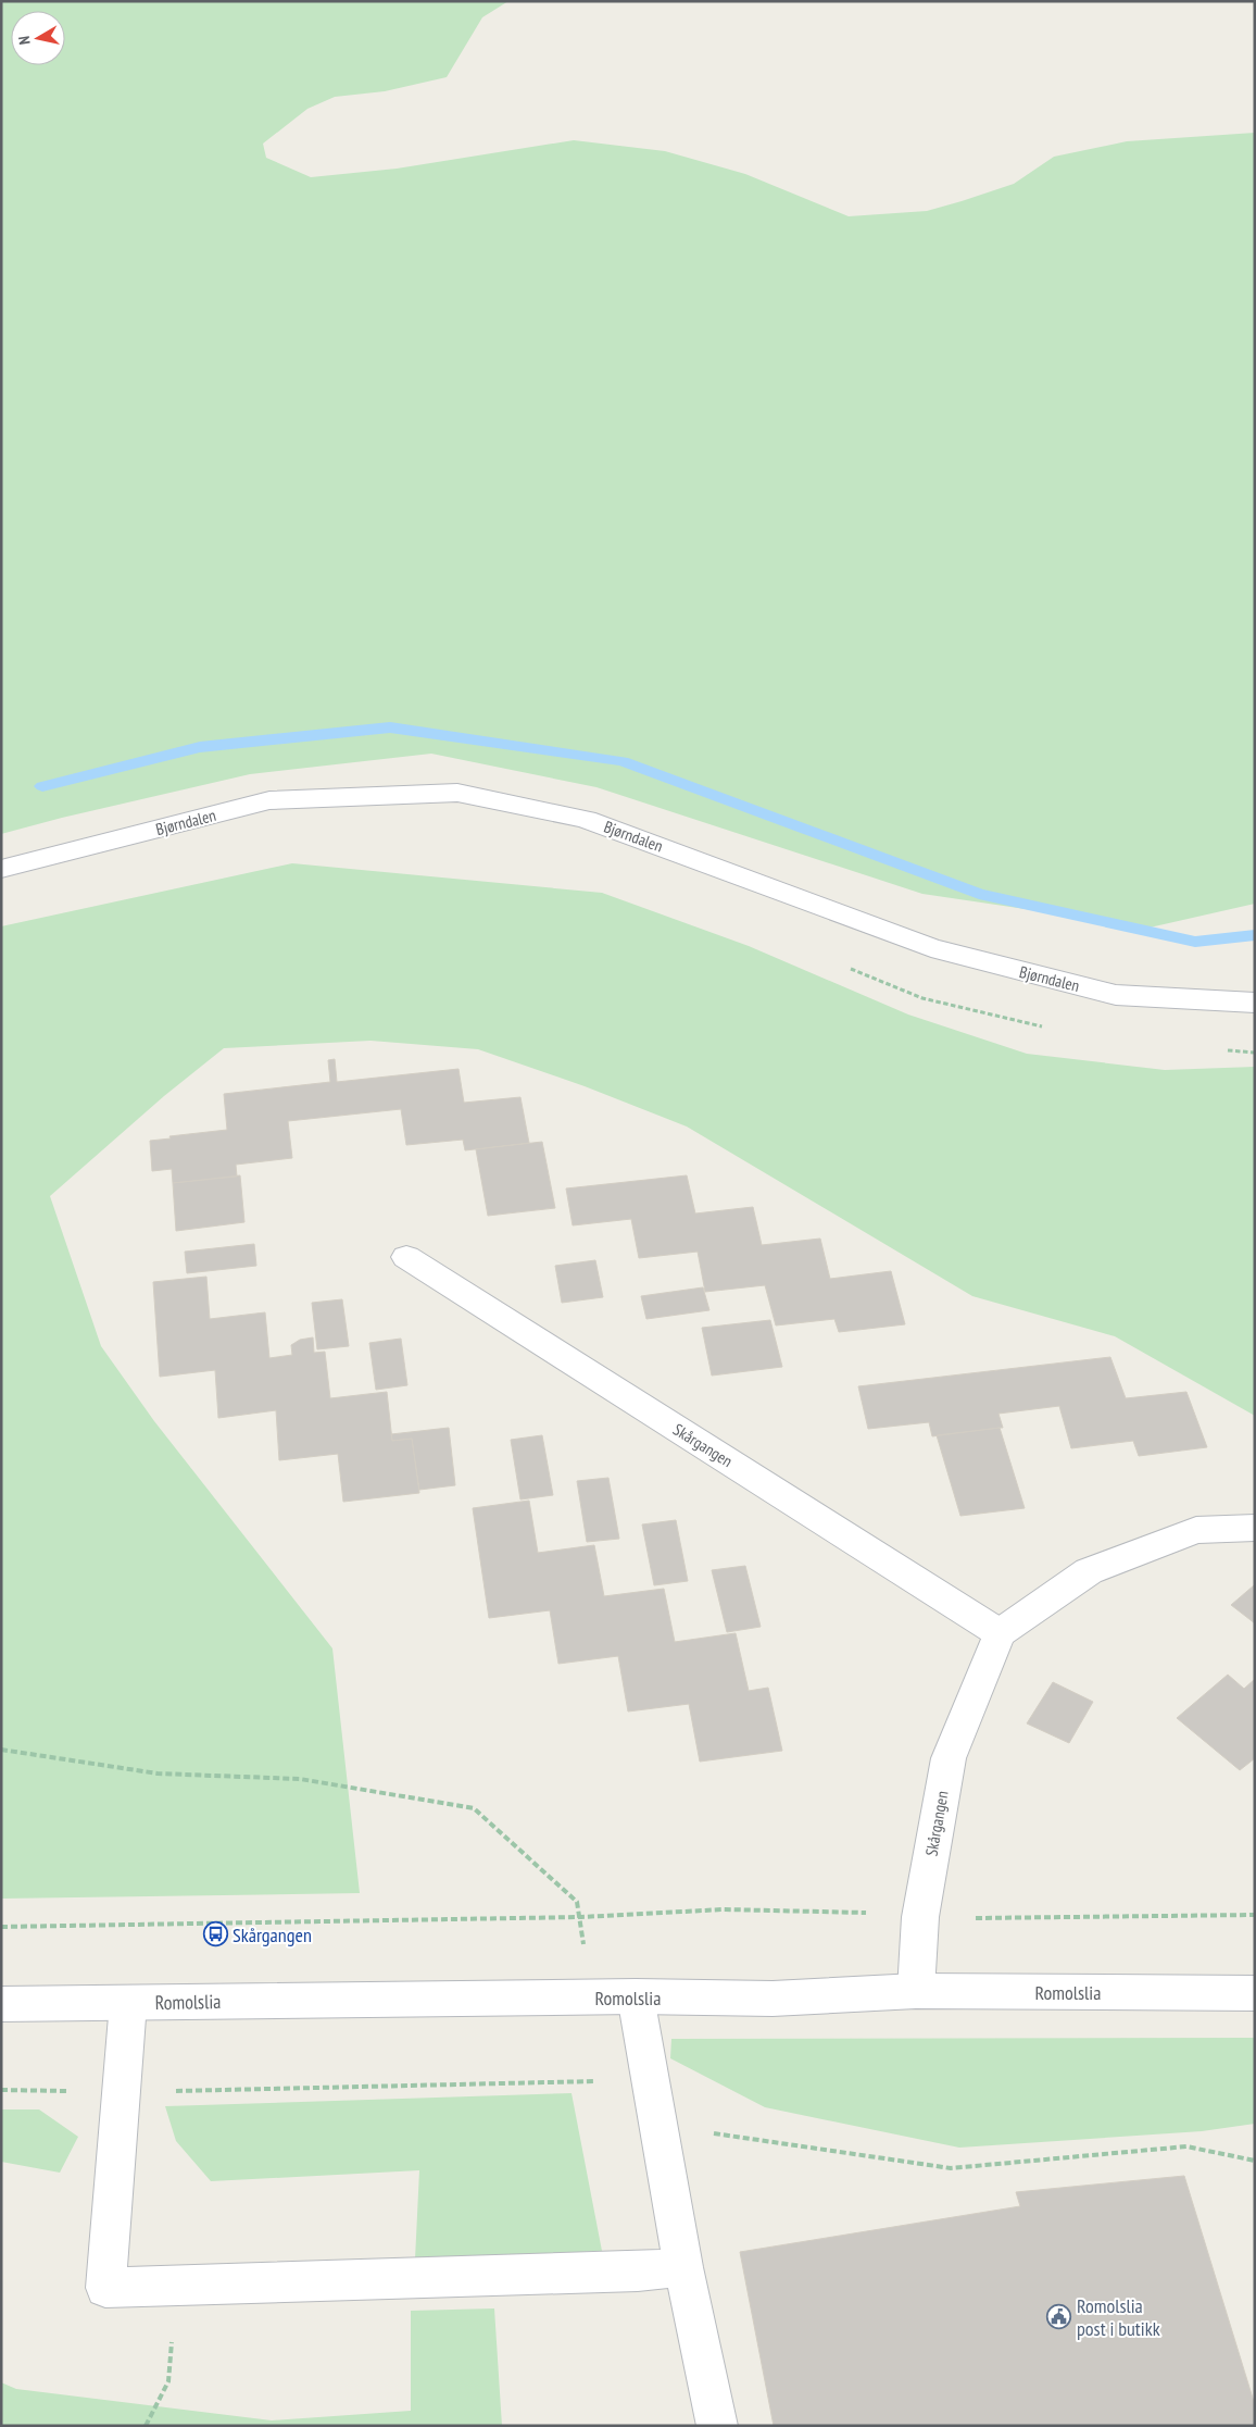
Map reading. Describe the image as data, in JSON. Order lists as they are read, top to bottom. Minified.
{"streets":{"street":["Bjørndalen","Skårgangen","Romolslia"]},"crossings":[["Skårgangen","Romolslia"]],"places":{"bus stop":["Skårgangen"],"public building":["Romolslia post i butikk"]},"north":"left"}
